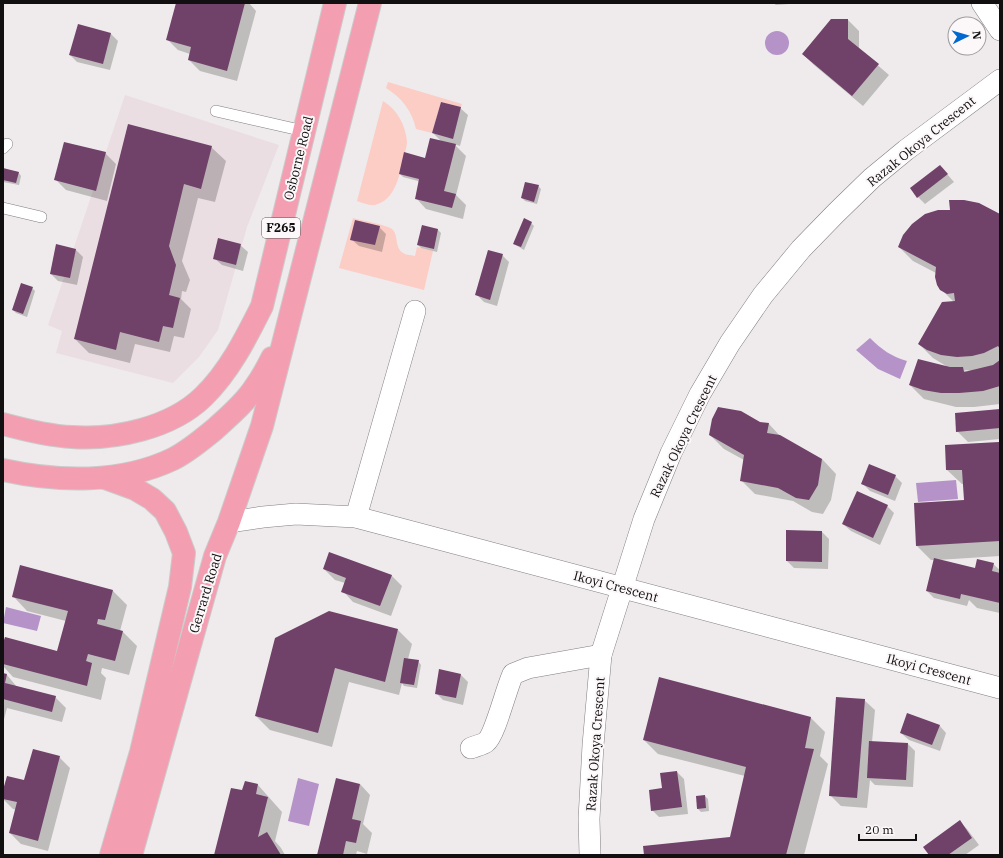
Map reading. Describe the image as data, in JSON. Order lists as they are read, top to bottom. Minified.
{"streets":{"main road":["Osborne Road","F265","Gerrard Road"],"street":["Razak Okoya Crescent","Ikoyi Crescent"]},"crossings":[["Razak Okoya Crescent","Ikoyi Crescent"],["F265","Gerrard Road"],["Ikoyi Crescent","Gerrard Road"]],"scale_bar":"20 m","north":"right"}
